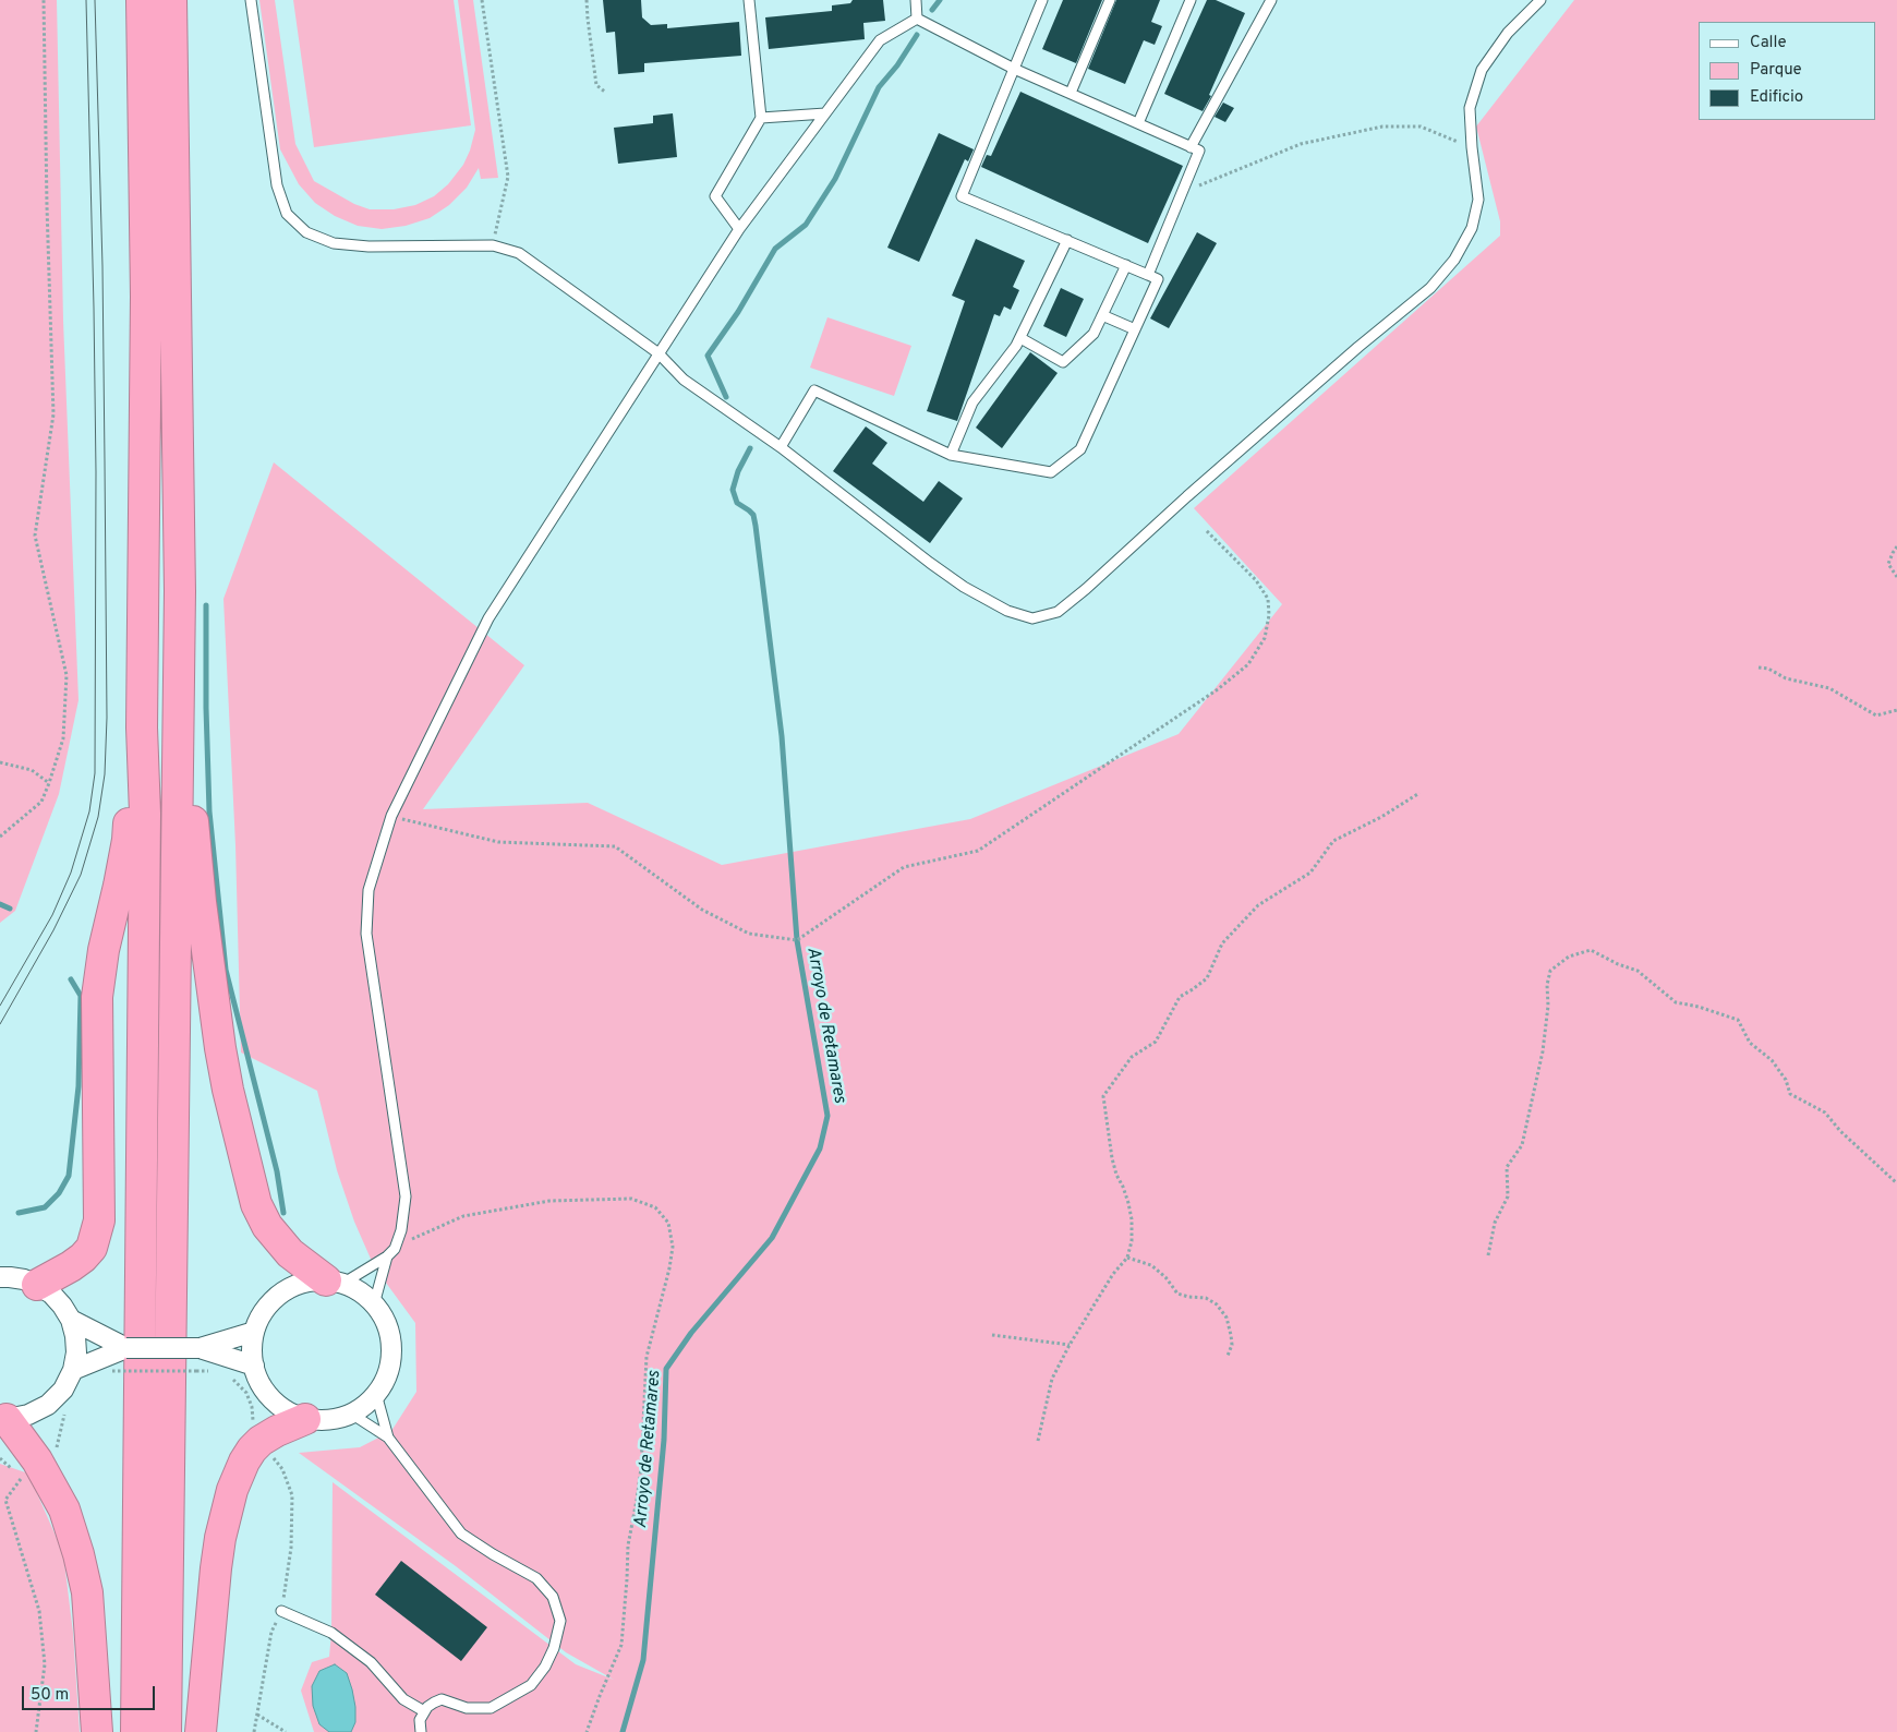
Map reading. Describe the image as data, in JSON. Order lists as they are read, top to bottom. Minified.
{"water":["Arroyo de Retamares"],"legend":["Calle","Parque","Edificio"],"scale_bar":"50 m"}
